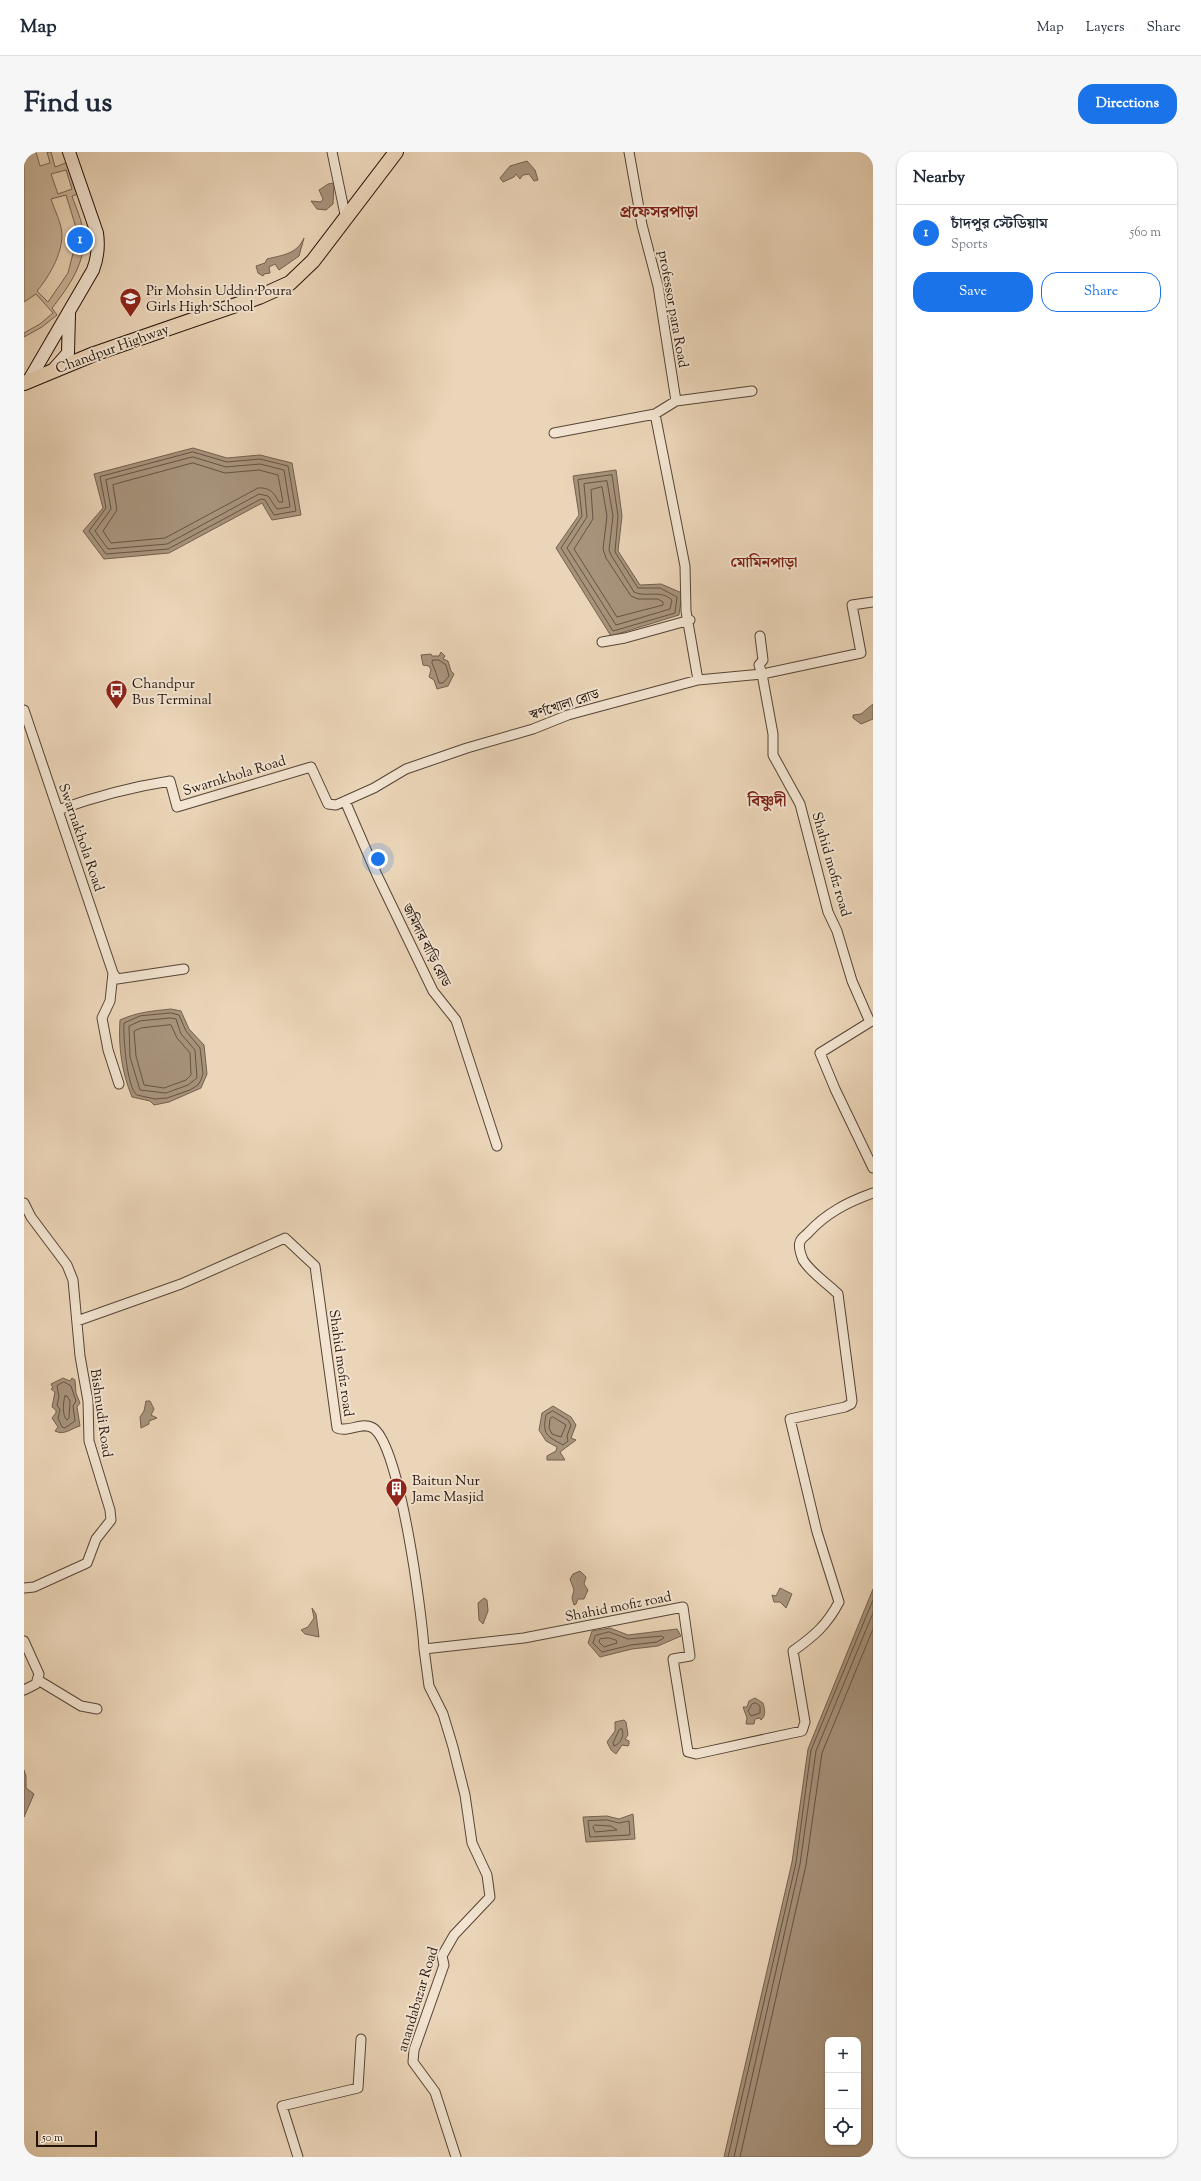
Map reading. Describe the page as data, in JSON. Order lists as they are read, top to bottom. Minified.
{"streets":{"main road":["Chandpur Highway"],"street":["professor para Road","স্বর্ণখোলা রোড","Swarnkhola Road","Swarnakhola Road","Shahid mofiz road","জমিদার বাড়ি রোড","Bishnudi Road","anandabazar Road"]},"crossings":[["স্বর্ণখোলা রোড","Swarnkhola Road"],["স্বর্ণখোলা রোড","Shahid mofiz road"],["স্বর্ণখোলা রোড","জমিদার বাড়ি রোড"],["Swarnkhola Road","Swarnakhola Road"],["Swarnkhola Road","জমিদার বাড়ি রোড"],["Shahid mofiz road","Bishnudi Road"],["Shahid mofiz road","anandabazar Road"]],"districts":["প্রফেসরপাড়া","মোমিনপাড়া","বিষ্ণুদী"],"places":{"school or university":["Pir Mohsin Uddin Poura Girls High School"],"bus stop":["Chandpur Bus Terminal"],"building":["Baitun Nur Jame Masjid"]},"scale_bar":"50 m","page":{"header":"Map","nav":["Map","Layers","Share"],"title":"Find us","buttons":["Directions",["Save","Share"]],"heading":"Nearby","list":[{"mark":"1","name":"চাঁদপুর স্টেডিয়াম","note":"Sports","value":"560 m"}],"pins":"1","map_buttons":["+","−"],"scale":"50 m"}}
